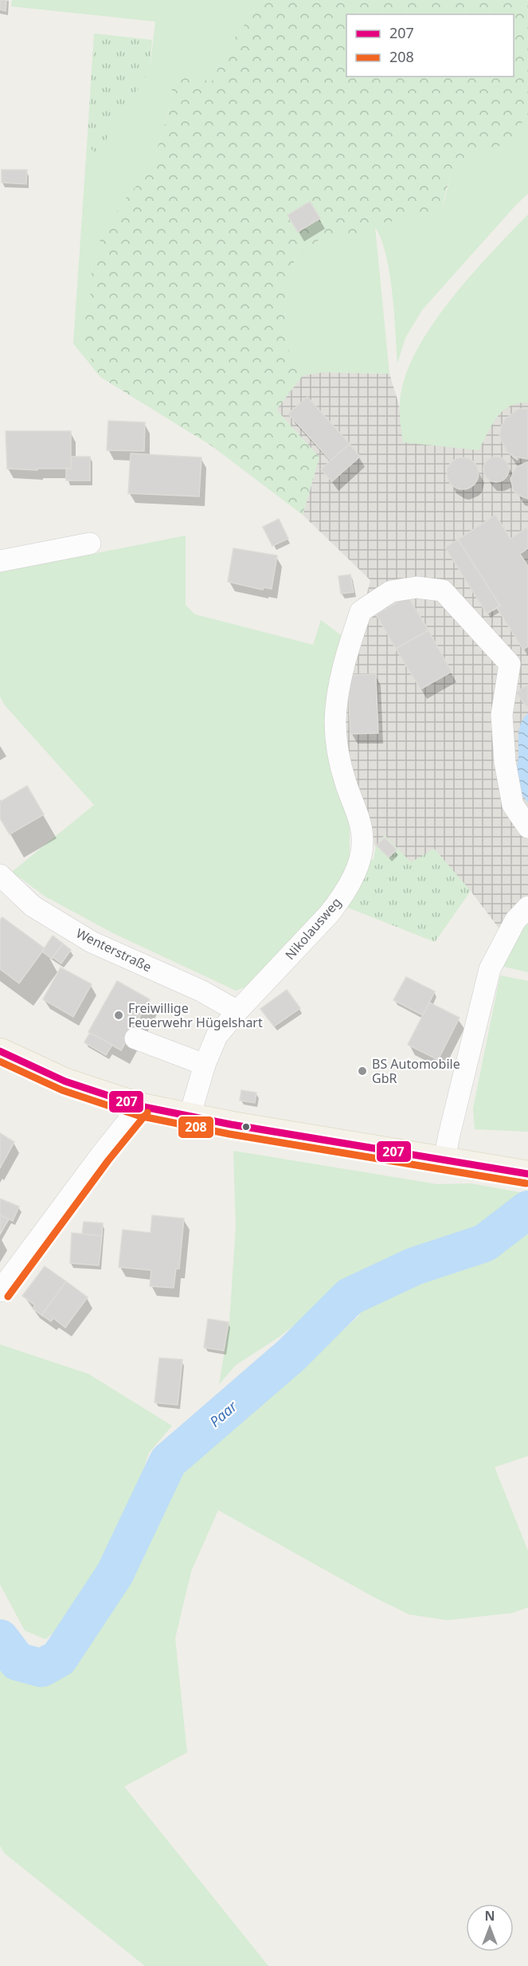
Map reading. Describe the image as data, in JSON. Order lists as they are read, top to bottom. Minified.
{"streets":{"street":["Nikolausweg","Wenterstraße"]},"crossings":[["Nikolausweg","Wenterstraße"]],"water":["Paar"],"places":["Freiwillige Feuerwehr Hügelshart","BS Automobile GbR"],"lines":["transit line 207","transit line 208"],"legend":["207","208"],"north":"top"}
